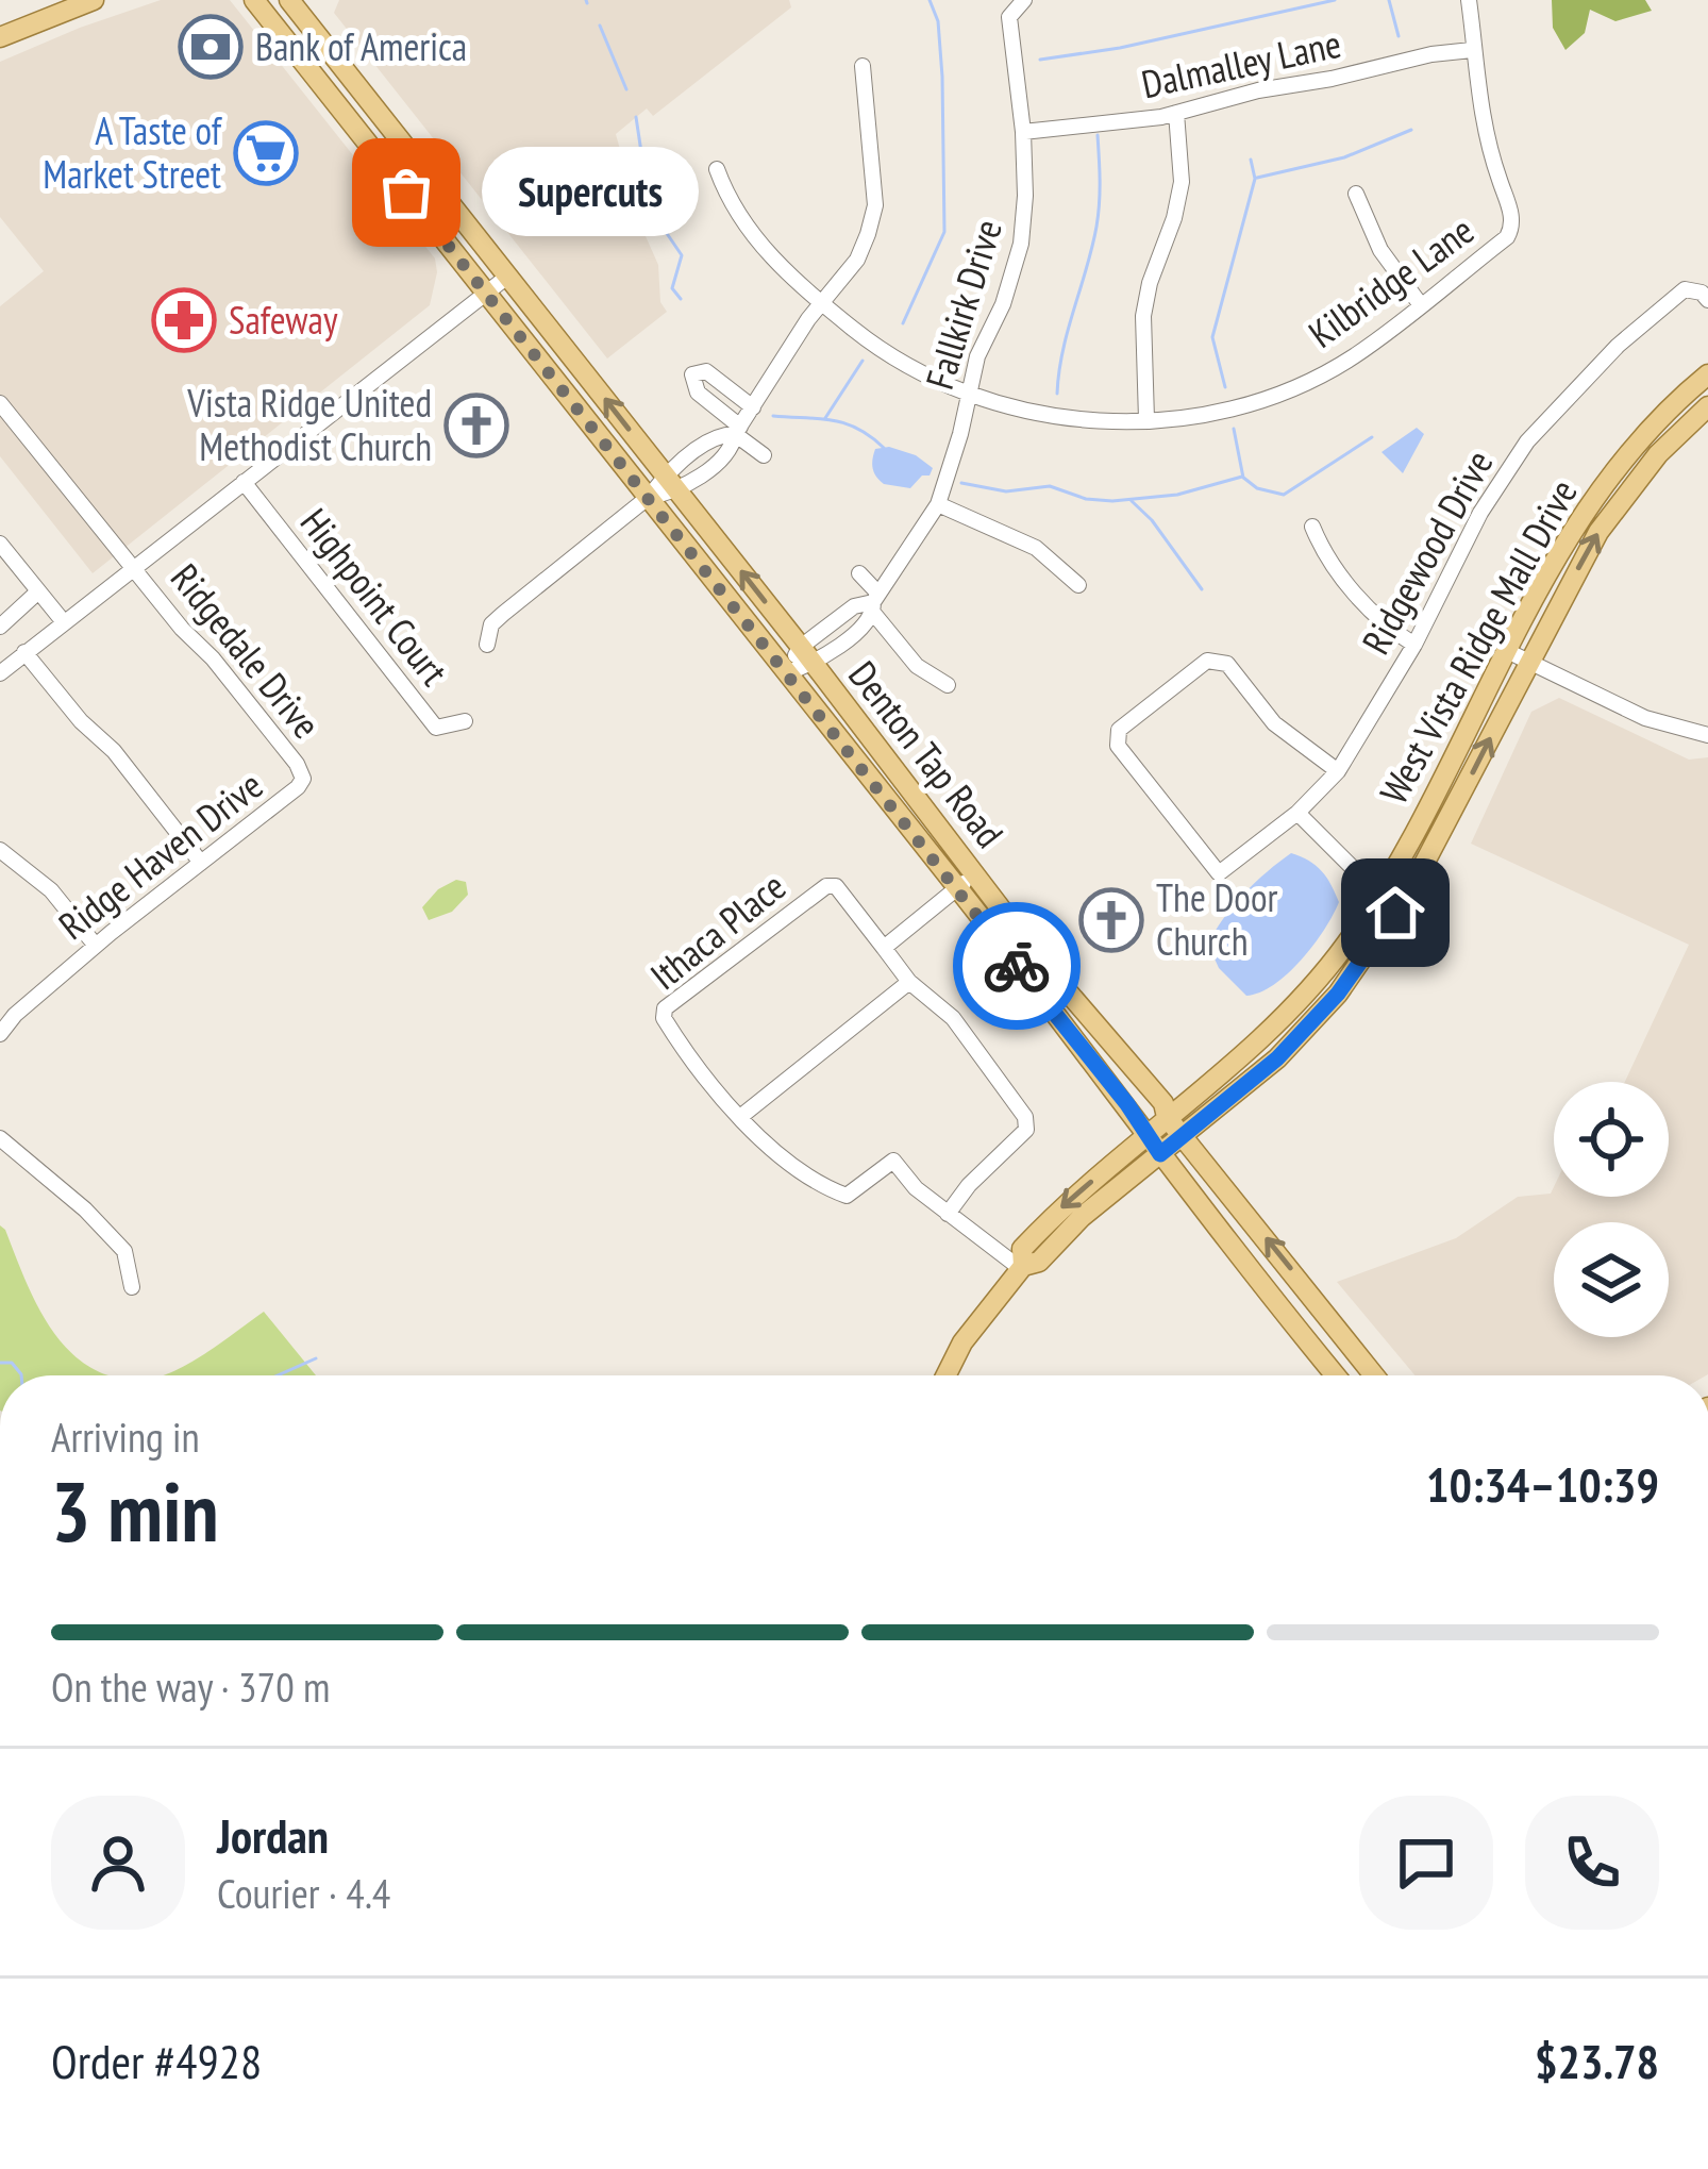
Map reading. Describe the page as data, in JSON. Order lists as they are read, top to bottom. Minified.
{"streets":{"main road":["West Vista Ridge Mall Drive","Denton Tap Road"],"street":["Dalmalley Lane","Kilbridge Lane","Fallkirk Drive","Ridgewood Drive","Highpoint Court","Ridgedale Drive","Ridge Haven Drive","Ithaca Place"]},"crossings":[["Dalmalley Lane","Kilbridge Lane"],["Dalmalley Lane","Fallkirk Drive"],["Kilbridge Lane","Fallkirk Drive"],["Fallkirk Drive","Denton Tap Road"],["West Vista Ridge Mall Drive","Denton Tap Road"],["West Vista Ridge Mall Drive","Ithaca Place"],["Ridgedale Drive","Ridge Haven Drive"]],"places":{"bank":["Bank of America"],"supermarket":["A Taste of Market Street"],"other":["Supercuts"],"pharmacy":["Safeway"],"church":["Vista Ridge United Methodist Church","The Door Church"]},"page":{"bubble":"Supercuts","heading":["3 min","Arriving in","10:34–10:39"],"panel":["Jordan","Courier · 4.4","Order #4928","$23.78"],"bar":"On the way · 370 m"}}
